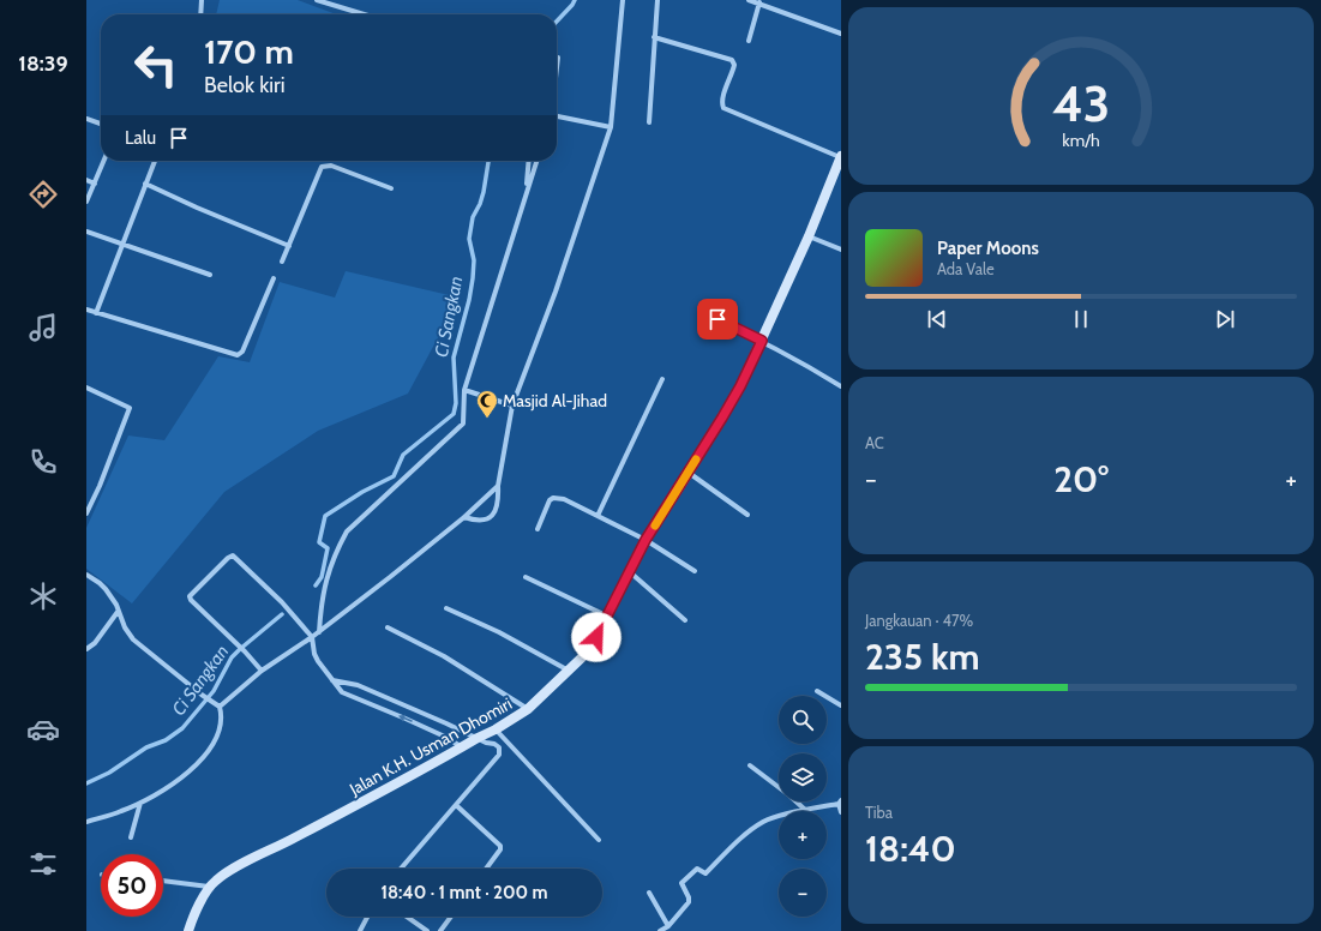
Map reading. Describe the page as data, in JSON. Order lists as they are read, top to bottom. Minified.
{"streets":{"main road":["Jalan K.H. Usman Dhomiri"]},"water":["Ci Sangkan"],"places":{"mosque":["Masjid Al-Jihad"]},"page":{"tabs":"18:39","turn":["170 m","Belok kiri"],"then":"Lalu","song":["Paper Moons","Ada Vale"],"tile":["AC",["Jangkauan · 47%","235 km"],["Tiba","18:40"]],"heat":["−","20°","+"],"map_buttons":["+","−"],"limit":"50","trip":"18:40 · 1 mnt · 200 m","gauge":["43","km/h"]}}
